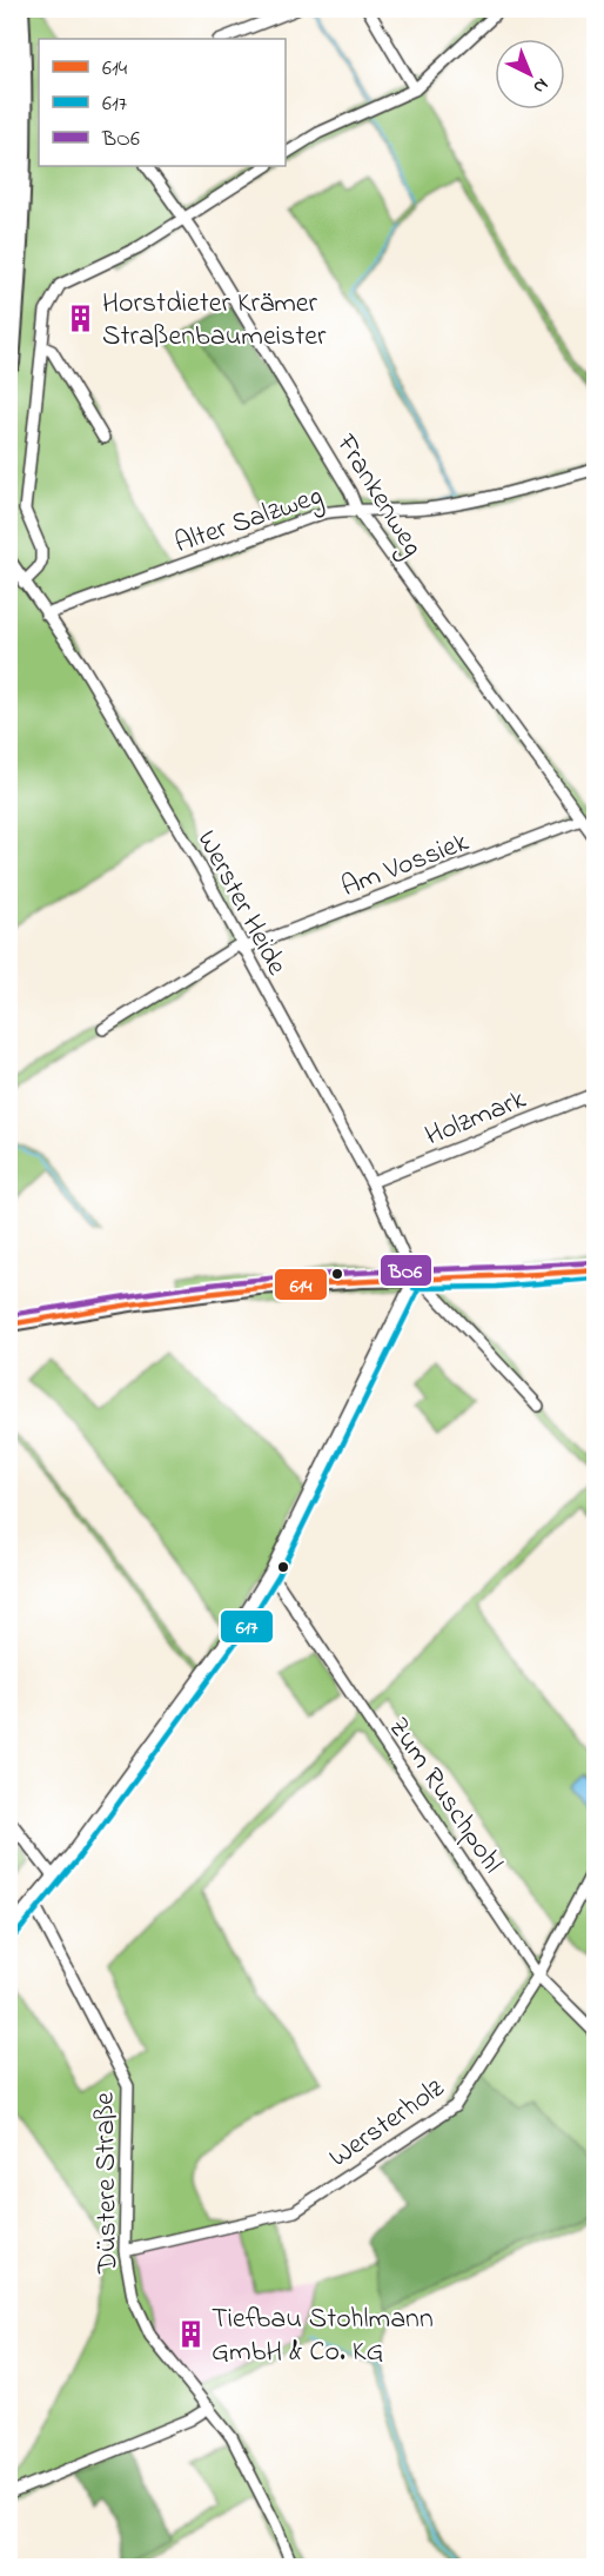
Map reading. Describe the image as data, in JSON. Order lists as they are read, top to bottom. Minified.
{"streets":{"street":["Frankenweg","Alter Salzweg","Am Vossiek","Werster Heide","Holzmark","Zum Ruschpohl","Wersterholz","Düstere Straße"]},"crossings":[["Frankenweg","Alter Salzweg"],["Frankenweg","Am Vossiek"],["Alter Salzweg","Werster Heide"],["Am Vossiek","Werster Heide"],["Werster Heide","Holzmark"],["Zum Ruschpohl","Wersterholz"],["Wersterholz","Düstere Straße"]],"places":{"building":["Horstdieter Krämer Straßenbaumeister","Tiefbau Stohlmann GmbH & Co. KG"]},"lines":["transit line BO6","transit line 614","transit line 617"],"legend":["614","617","BO6"],"north":"bottom right"}
